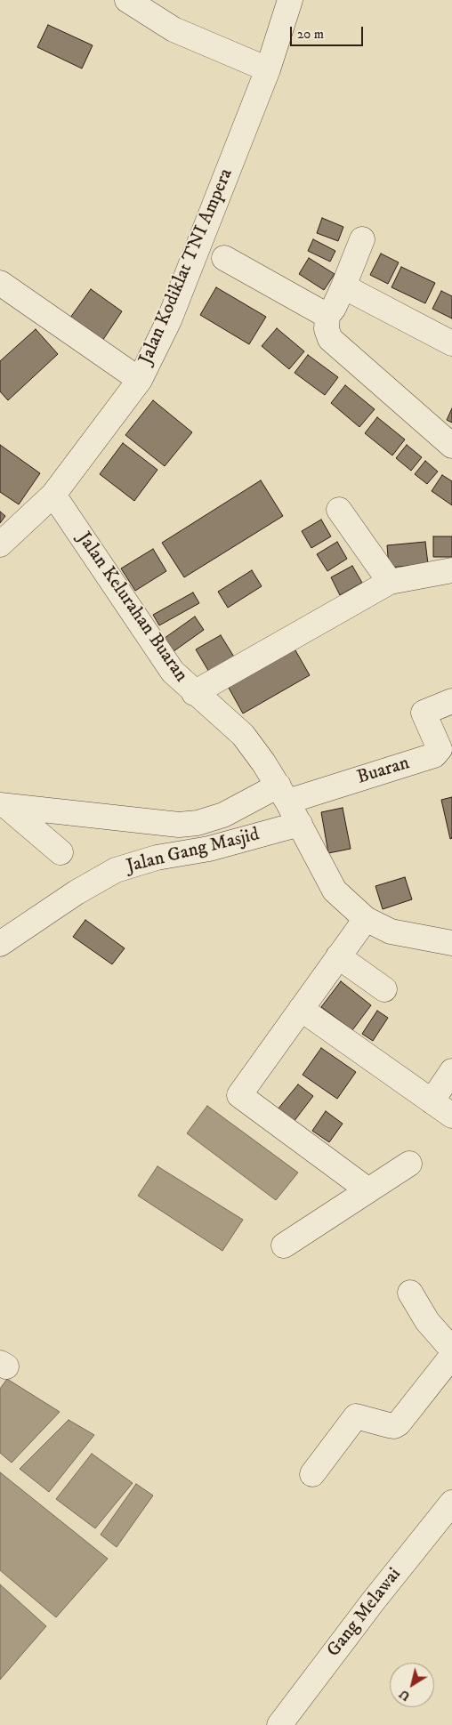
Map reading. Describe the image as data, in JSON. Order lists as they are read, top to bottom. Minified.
{"streets":{"street":["Jalan Kodiklat TNI Ampera","Jalan Kelurahan Buaran","Buaran","Jalan Gang Masjid","Gang Melawai"]},"crossings":[["Jalan Kodiklat TNI Ampera","Jalan Kelurahan Buaran"],["Jalan Kelurahan Buaran","Buaran"],["Jalan Kelurahan Buaran","Jalan Gang Masjid"]],"scale_bar":"20 m","north":"bottom left"}
